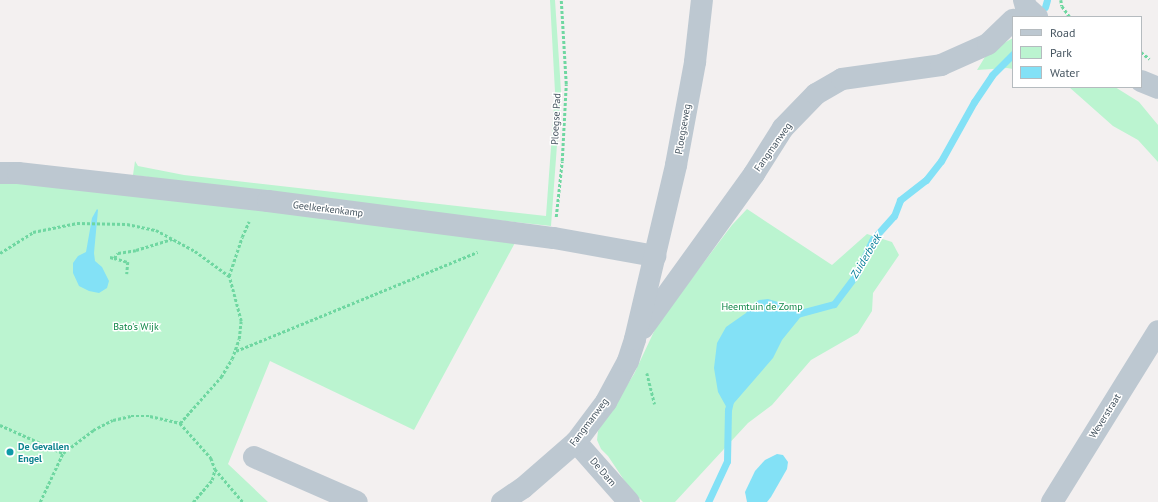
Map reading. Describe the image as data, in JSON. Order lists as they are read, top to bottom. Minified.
{"streets":{"street":["Ploegseweg","Fangmanweg","Geelkerkenkamp","Weverstraat","De Dam"],"path":["Ploegse Pad"]},"crossings":[["Ploegse Pad","Geelkerkenkamp"],["Ploegseweg","Fangmanweg"],["Ploegseweg","Geelkerkenkamp"],["Fangmanweg","Geelkerkenkamp"],["Fangmanweg","De Dam"]],"water":["Zuiderbeek"],"parks":["Heemtuin de Zomp","Bato's Wijk"],"places":["De Gevallen Engel"],"legend":["Road","Park","Water"]}
